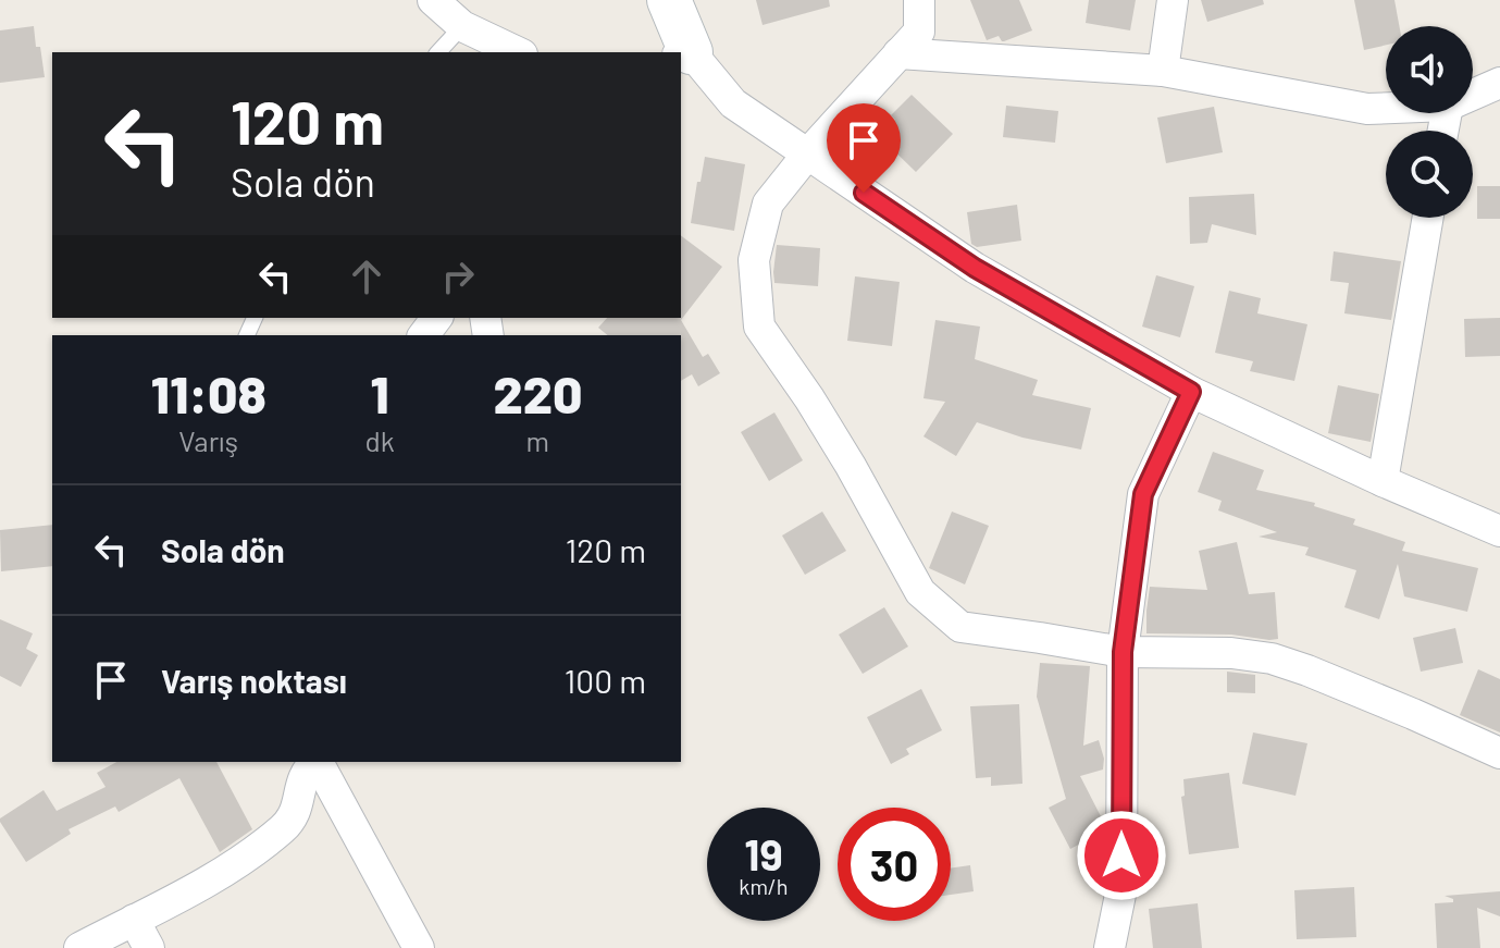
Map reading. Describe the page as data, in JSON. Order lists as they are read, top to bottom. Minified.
{"page":{"turn":["120 m","Sola dön"],"eta":["11:08","Varış","1","dk","220","m"],"list":[{"name":"Sola dön","value":"120 m"},{"name":"Varış noktası","value":"100 m"}],"speed":"19 km/h","limit":"30"}}
